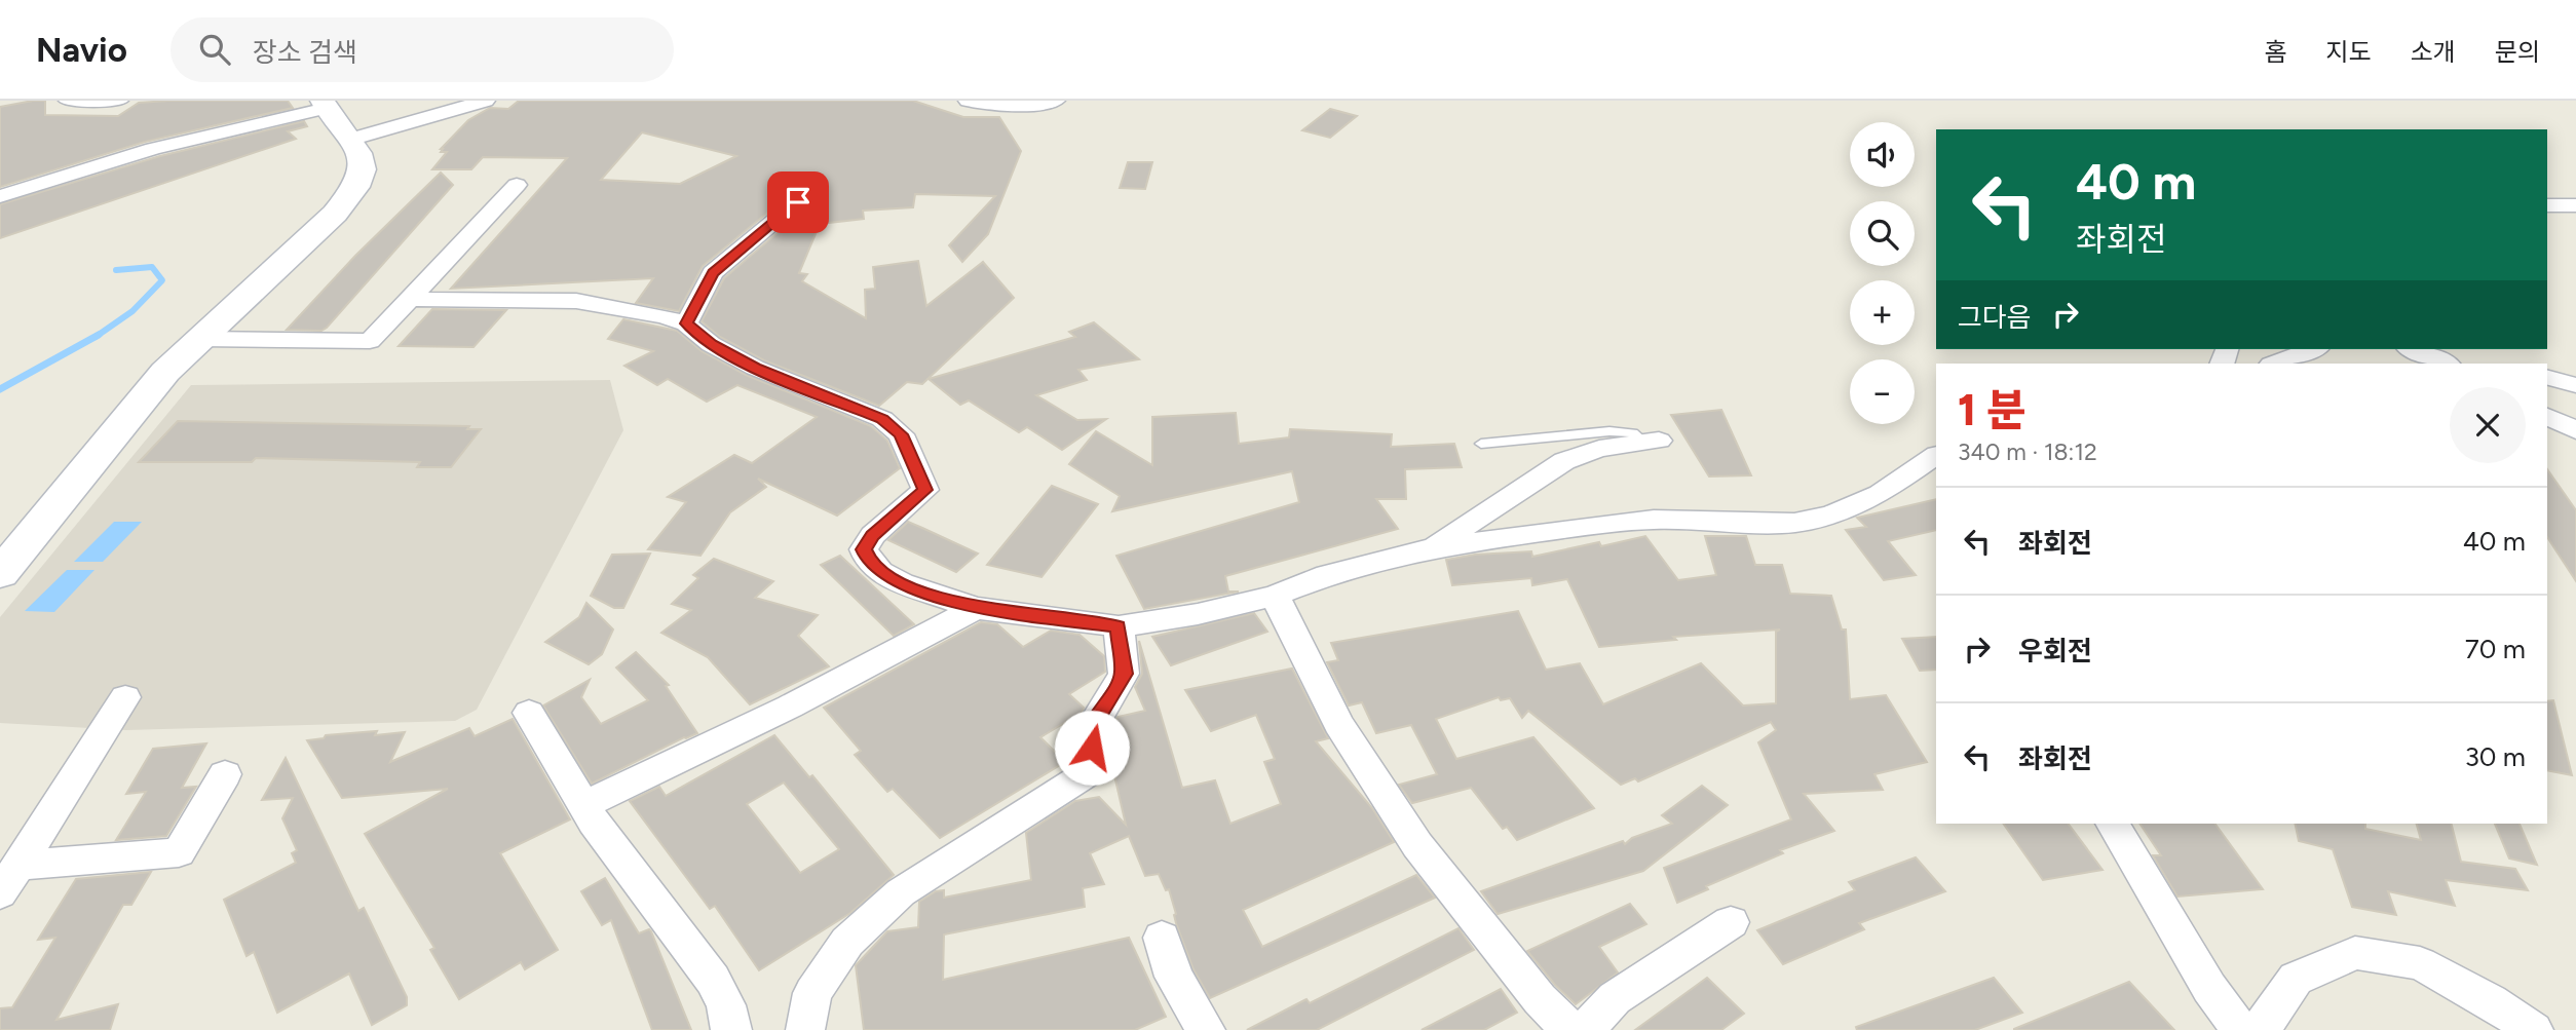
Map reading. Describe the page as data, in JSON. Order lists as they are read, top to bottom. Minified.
{"page":{"header":"Navio","search":"장소 검색","nav":["홈","지도","소개","문의"],"map_buttons":["+","−"],"turn":["40 m","좌회전"],"then":"그다음","heading":["1 분","340 m · 18:12"],"list":[{"name":"좌회전","value":"40 m"},{"name":"우회전","value":"70 m"},{"name":"좌회전","value":"30 m"}]}}
